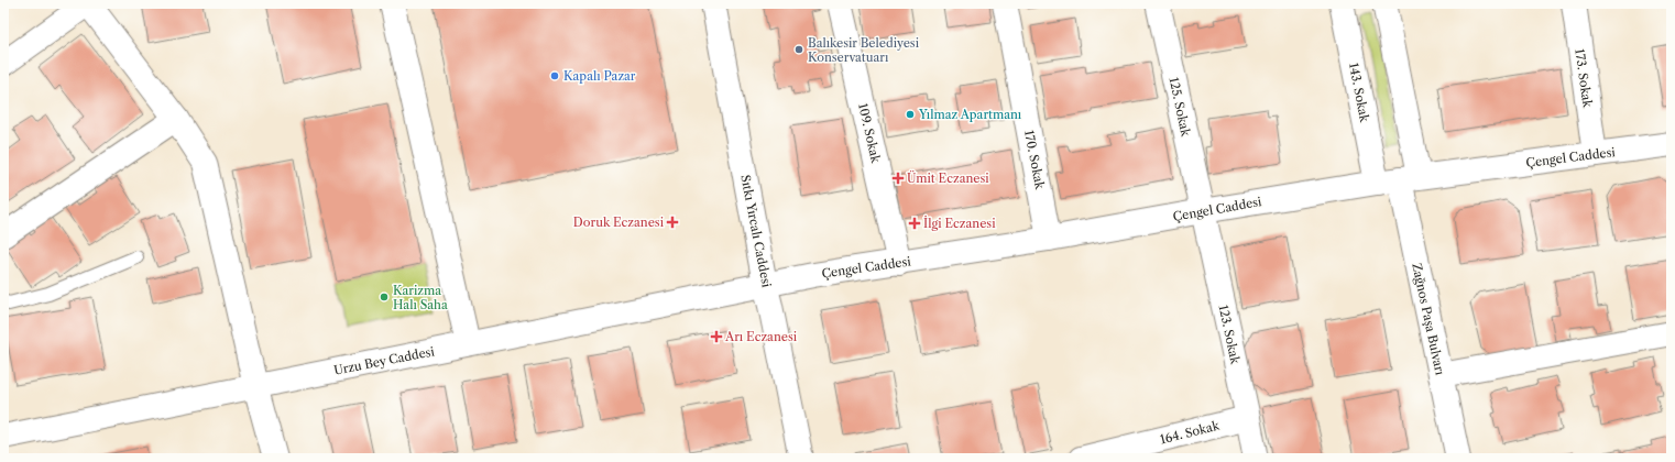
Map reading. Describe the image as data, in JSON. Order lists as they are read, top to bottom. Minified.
{"streets":{"street":["173. Sokak","143. Sokak","125. Sokak","109. Sokak","Çengel Caddesi","170. Sokak","Sıtkı Yırcalı Caddesi","Zağnos Paşa Bulvarı","123. Sokak","Urzu Bey Caddesi","164. Sokak"]},"crossings":[["173. Sokak","Çengel Caddesi"],["143. Sokak","Çengel Caddesi"],["143. Sokak","Zağnos Paşa Bulvarı"],["125. Sokak","Çengel Caddesi"],["125. Sokak","123. Sokak"],["109. Sokak","Çengel Caddesi"],["Çengel Caddesi","170. Sokak"],["Çengel Caddesi","Sıtkı Yırcalı Caddesi"],["Çengel Caddesi","Zağnos Paşa Bulvarı"],["Çengel Caddesi","123. Sokak"],["Çengel Caddesi","Urzu Bey Caddesi"],["Sıtkı Yırcalı Caddesi","Urzu Bey Caddesi"],["123. Sokak","164. Sokak"]],"places":{"other":["Balıkesir Belediyesi Konservatuarı","Kapalı Pazar","Yılmaz Apartmanı","Karizma Halı Saha"],"health":["Ümit Eczanesi","Doruk Eczanesi","İlgi Eczanesi","Arı Eczanesi"]}}
